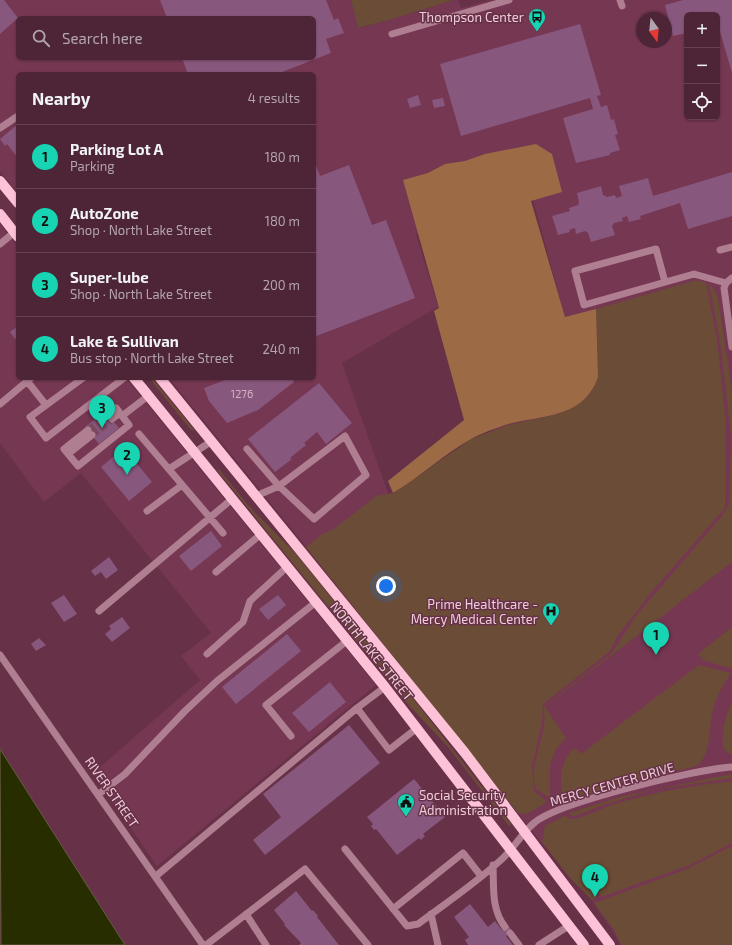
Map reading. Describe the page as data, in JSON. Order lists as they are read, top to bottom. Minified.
{"streets":{"main road":["NORTH LAKE STREET"],"street":["MERCY CENTER DRIVE","RIVER STREET"]},"crossings":[["NORTH LAKE STREET","MERCY CENTER DRIVE"]],"places":{"bus stop":["Thompson Center"],"hospital":["Prime Healthcare - Mercy Medical Center"],"public building":["Social Security Administration"]},"house_numbers":["1276"],"north":"bottom","page":{"map_buttons":["+","−"],"search":"Search here","heading":["Nearby","4 results"],"list":[{"mark":"1","name":"Parking Lot A","note":"Parking","value":"180 m"},{"mark":"2","name":"AutoZone","note":"Shop · North Lake Street","value":"180 m"},{"mark":"3","name":"Super-lube","note":"Shop · North Lake Street","value":"200 m"},{"mark":"4","name":"Lake & Sullivan","note":"Bus stop · North Lake Street","value":"240 m"}],"pins":["3","2","1","4"]}}
